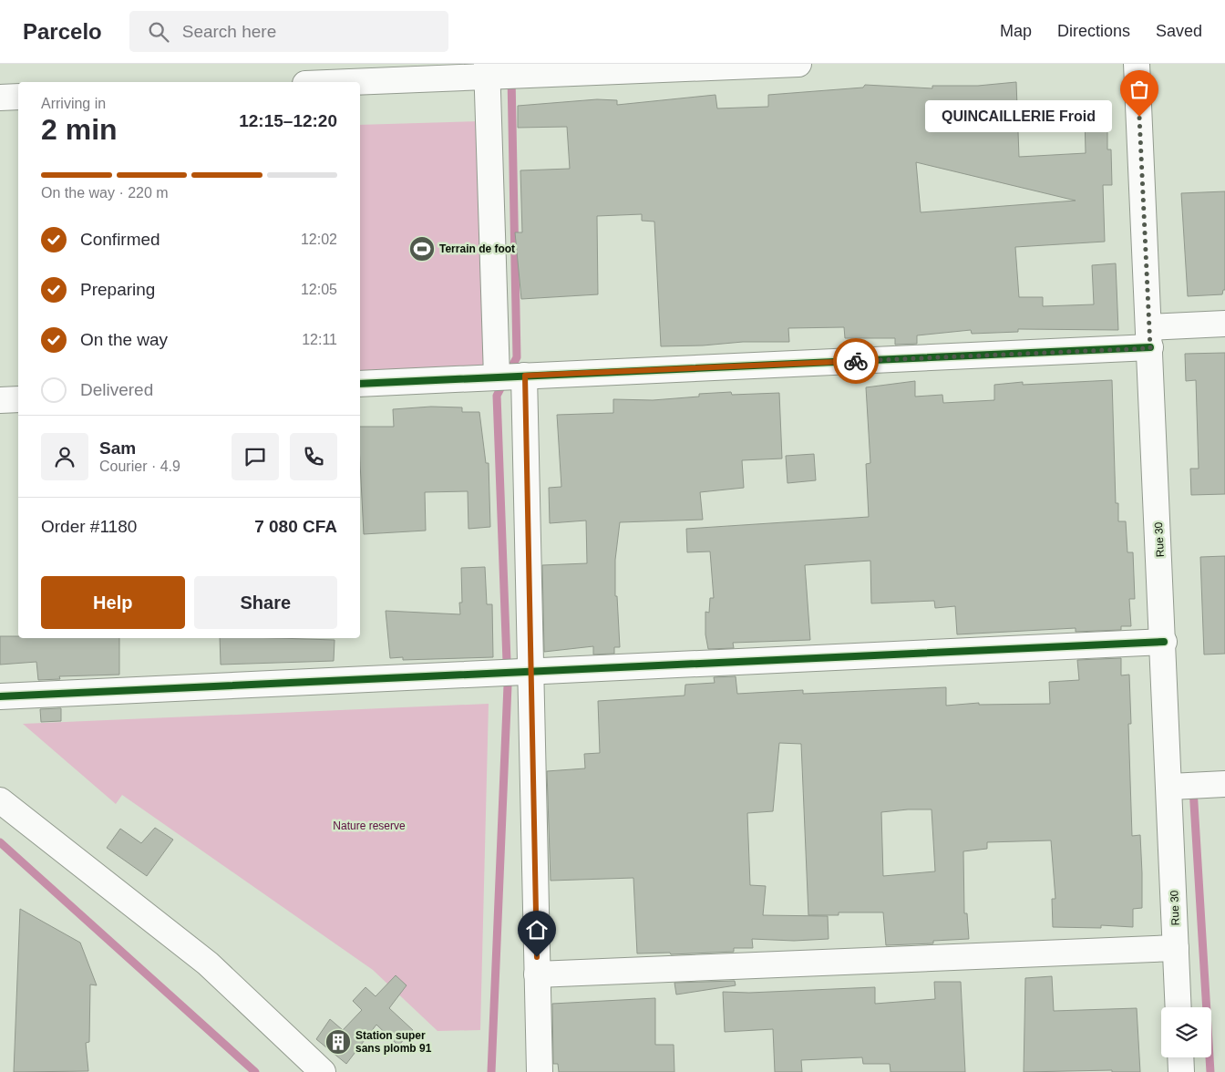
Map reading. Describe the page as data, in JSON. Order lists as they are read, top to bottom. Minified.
{"streets":{"street":["Rue 30"]},"parks":["Nature reserve"],"places":{"other":["QUINCAILLERIE Froid"],"sports":["Terrain de foot"],"building":["Station super sans plomb 91"]},"page":{"header":"Parcelo","search":"Search here","nav":["Map","Directions","Saved"],"heading":["2 min","Arriving in","12:15–12:20"],"panel":["Sam","Courier · 4.9","Order #1180","7 080 CFA"],"bubble":"QUINCAILLERIE Froid","bar":"On the way · 220 m","list":[["Confirmed","12:02"],["Preparing","12:05"],["On the way","12:11"],"Delivered"],"buttons":["Help","Share"]}}
